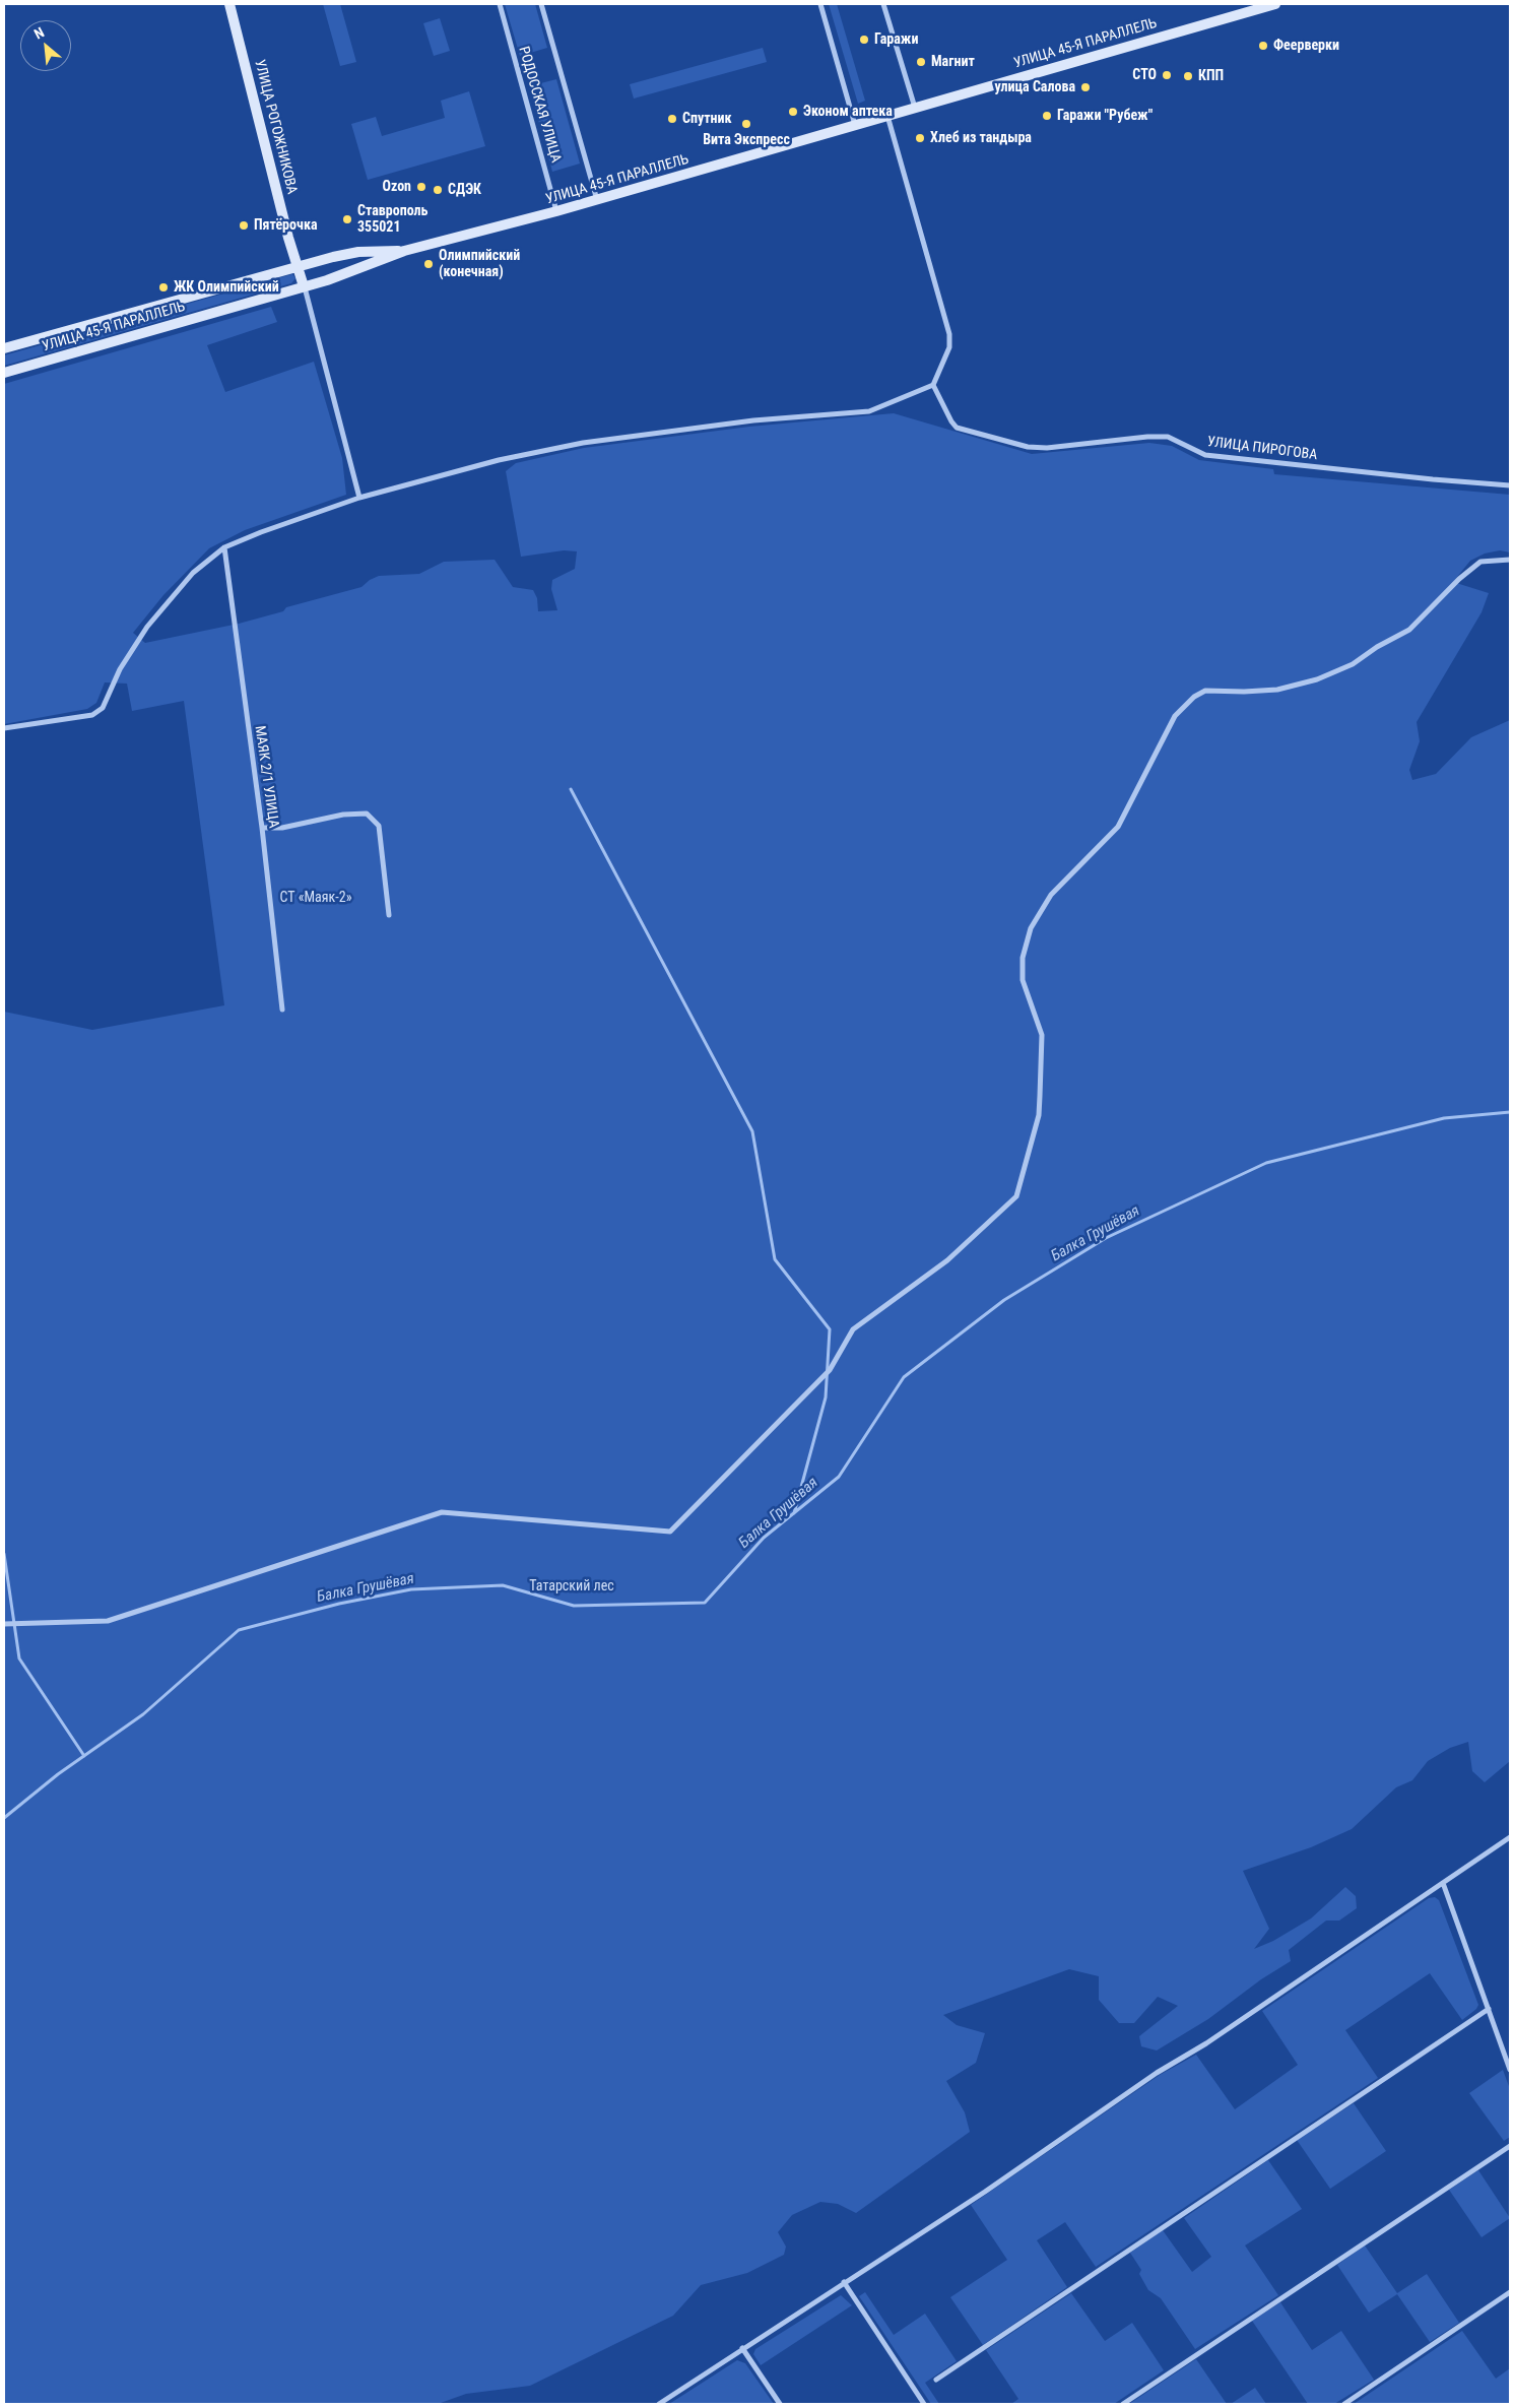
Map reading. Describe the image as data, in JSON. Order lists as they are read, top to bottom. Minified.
{"streets":{"main road":["УЛИЦА 45-Я ПАРАЛЛЕЛЬ","УЛИЦА РОГОЖНИКОВА"],"street":["РОДОССКАЯ УЛИЦА","УЛИЦА ПИРОГОВА","МАЯК 2/1 УЛИЦА"]},"crossings":[["УЛИЦА 45-Я ПАРАЛЛЕЛЬ","РОДОССКАЯ УЛИЦА"],["УЛИЦА 45-Я ПАРАЛЛЕЛЬ","УЛИЦА РОГОЖНИКОВА"]],"water":["Балка Грушёвая"],"parks":["СТ «Маяк-2»","Татарский лес"],"places":["Гаражи","Феерверки","Магнит","СТО","КПП","улица Салова","Эконом аптека","Гаражи \"Рубеж\"","Спутник","Вита Экспресс","Хлеб из тандыра","Ozon","СДЭК","Ставрополь 355021","Пятёрочка","Олимпийский (конечная)","ЖК Олимпийский"],"north":"top left"}
